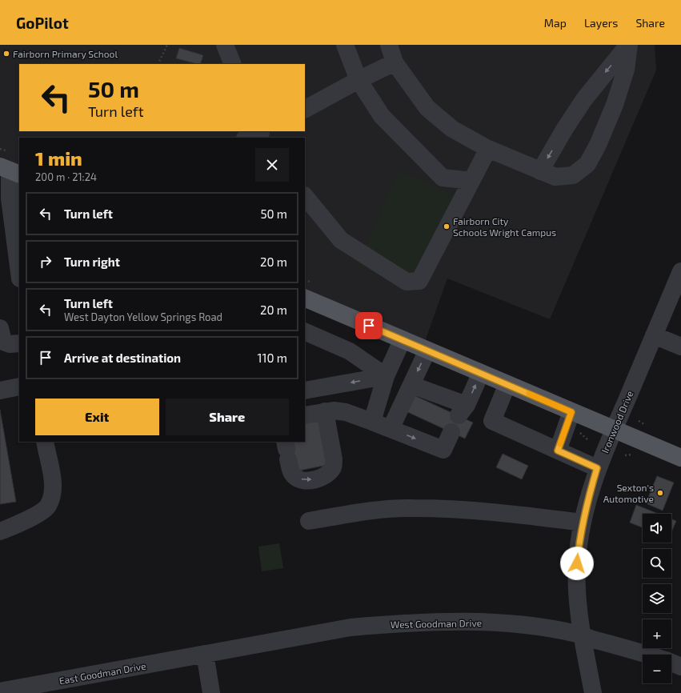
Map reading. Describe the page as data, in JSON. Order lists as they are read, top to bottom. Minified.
{"streets":{"street":["Ironwood Drive","West Goodman Drive","East Goodman Drive"]},"crossings":[["Ironwood Drive","West Goodman Drive"],["West Goodman Drive","East Goodman Drive"]],"places":["Fairborn Primary School","Fairborn City Schools Wright Campus","Sexton's Automotive"],"page":{"header":"GoPilot","nav":["Map","Layers","Share"],"turn":["50 m","Turn left"],"heading":["1 min","200 m · 21:24"],"list":[{"name":"Turn left","value":"50 m"},{"name":"Turn right","value":"20 m"},{"name":"Turn left","note":"West Dayton Yellow Springs Road","value":"20 m"},{"name":"Arrive at destination","value":"110 m"}],"buttons":["Exit","Share"],"map_buttons":["+","−"]}}
